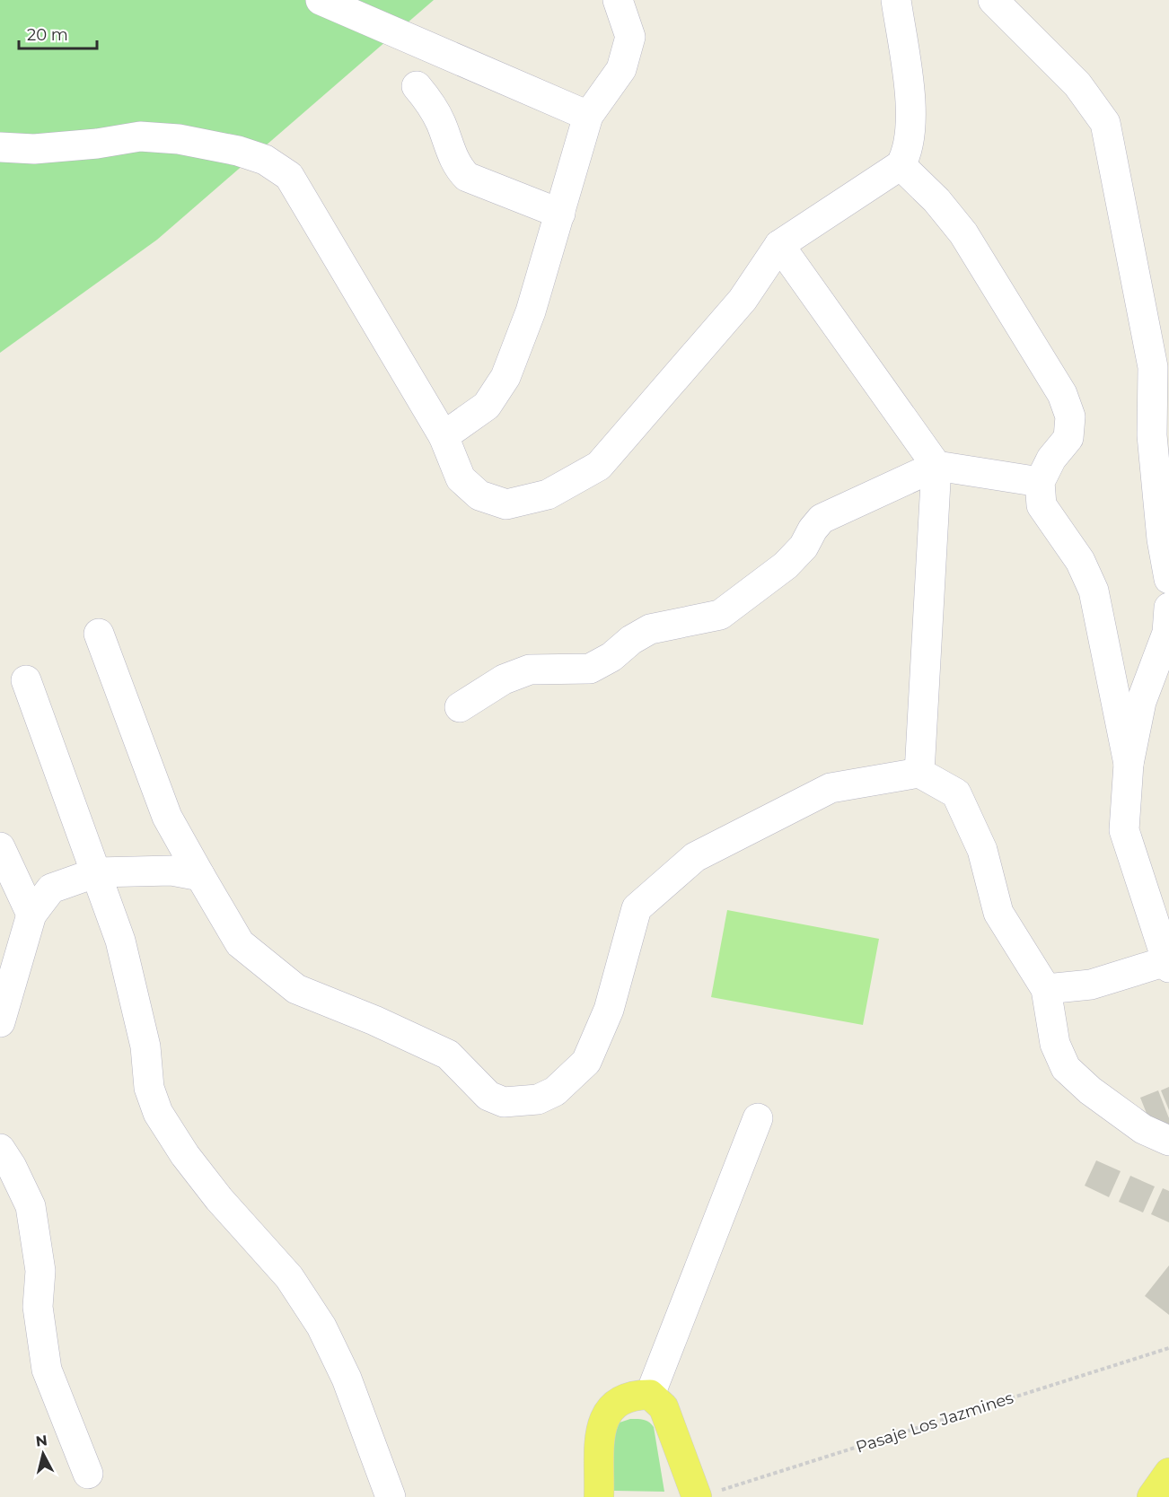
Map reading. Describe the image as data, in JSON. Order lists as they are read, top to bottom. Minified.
{"streets":{"path":["Pasaje Los Jazmines"]},"scale_bar":"20 m","north":"top"}
